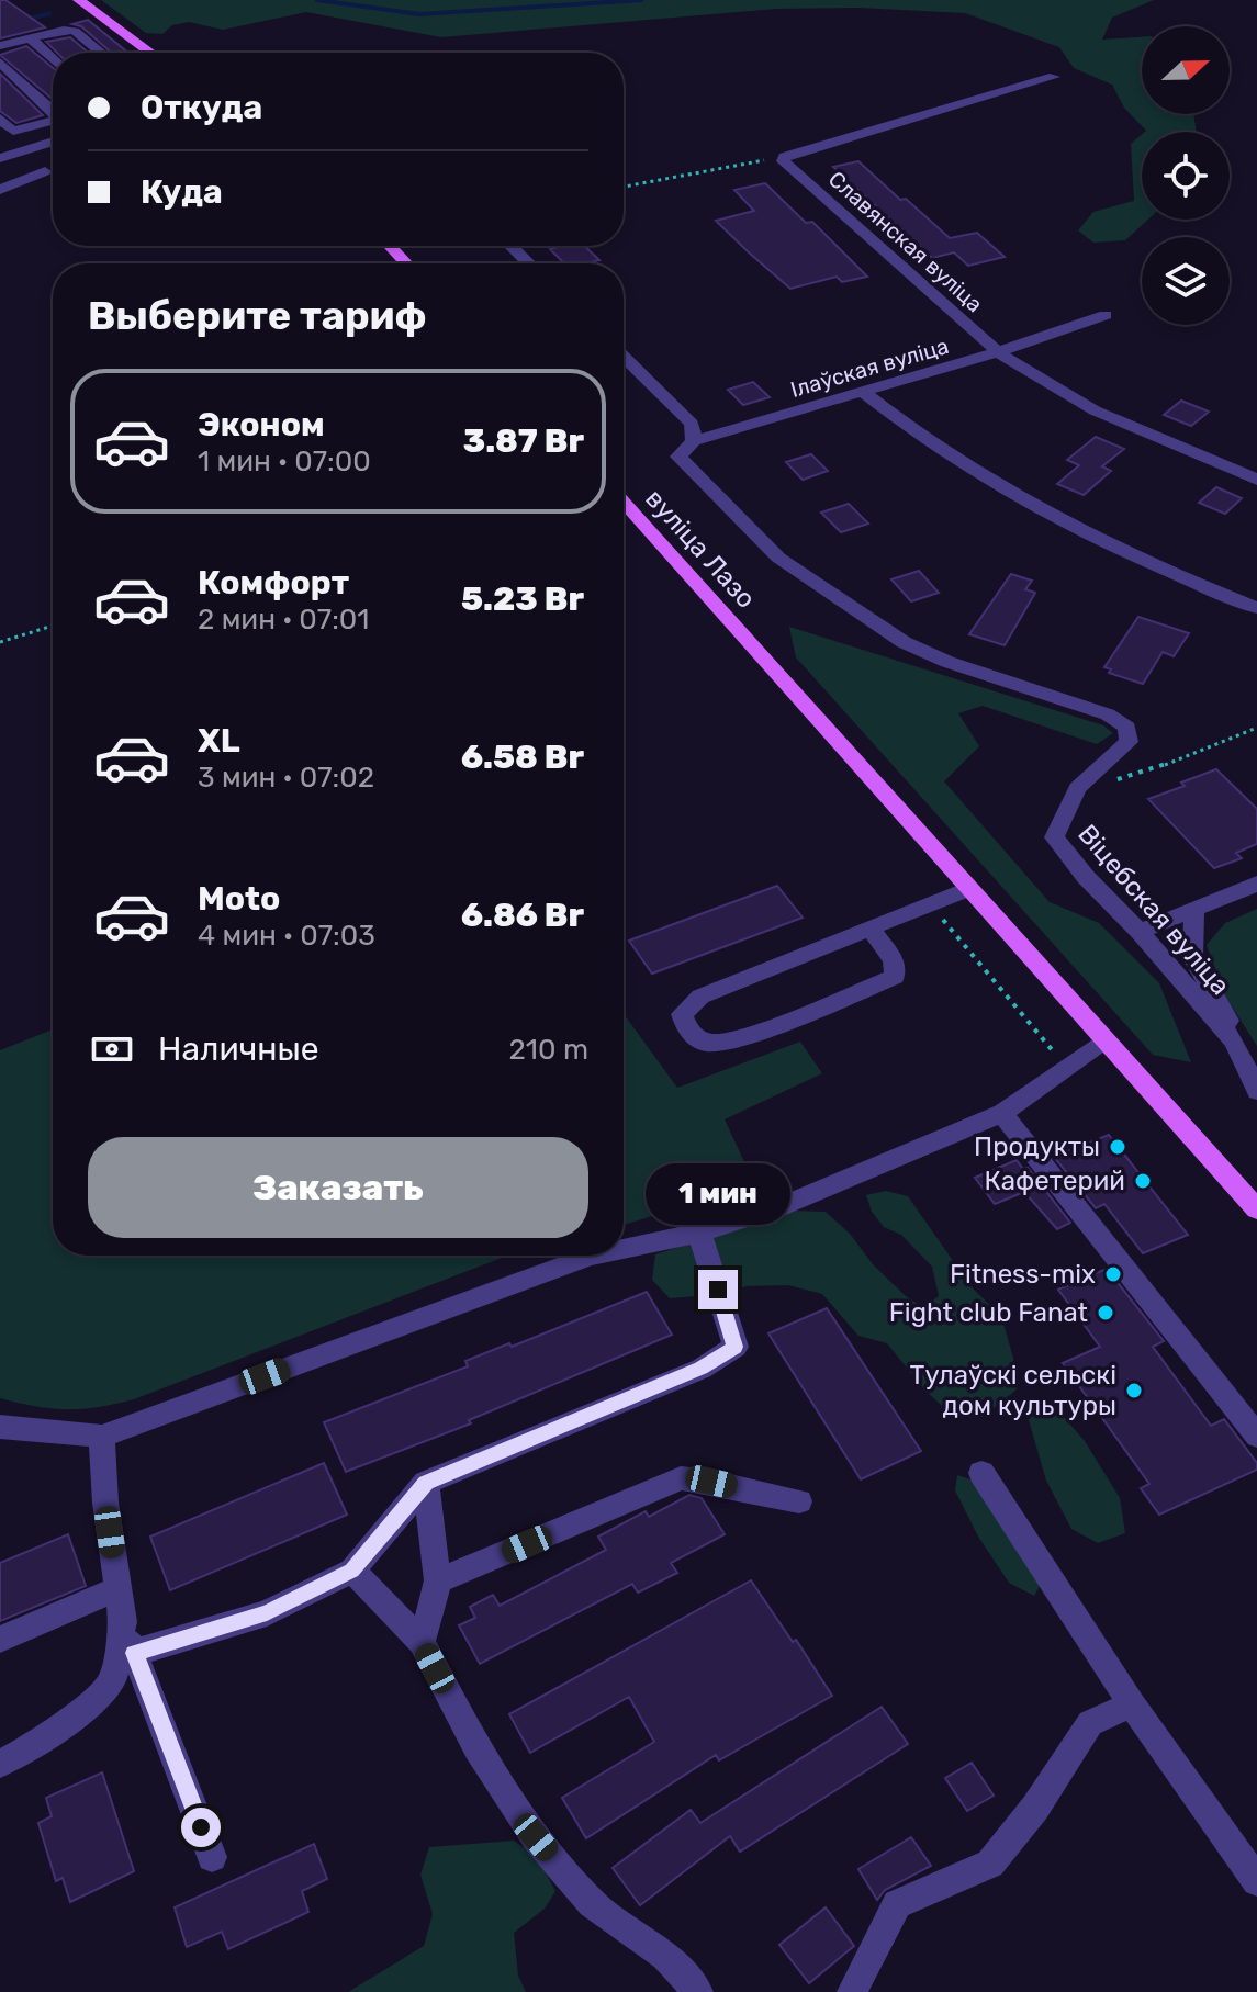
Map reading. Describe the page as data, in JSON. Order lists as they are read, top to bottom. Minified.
{"streets":{"main road":["вуліца Лазо"],"street":["Славянская вуліца","Ілаўская вуліца","Віцебская вуліца"]},"crossings":[["Славянская вуліца","Ілаўская вуліца"],["Ілаўская вуліца","Віцебская вуліца"]],"places":["Продукты","Кафетерий","Fitness-mix","Fight club Fanat","Тулаўскі сельскі дом культуры"],"north":"right","page":{"banner":["Откуда","Куда"],"heading":"Выберите тариф","list":[{"name":"Эконом","note":"1 мин · 07:00","value":"3.87 Br"},{"name":"Комфорт","note":"2 мин · 07:01","value":"5.23 Br"},{"name":"XL","note":"3 мин · 07:02","value":"6.58 Br"},{"name":"Moto","note":"4 мин · 07:03","value":"6.86 Br"}],"pay":["Наличные","210 m"],"buttons":"Заказать","bubble":"1 мин"}}
